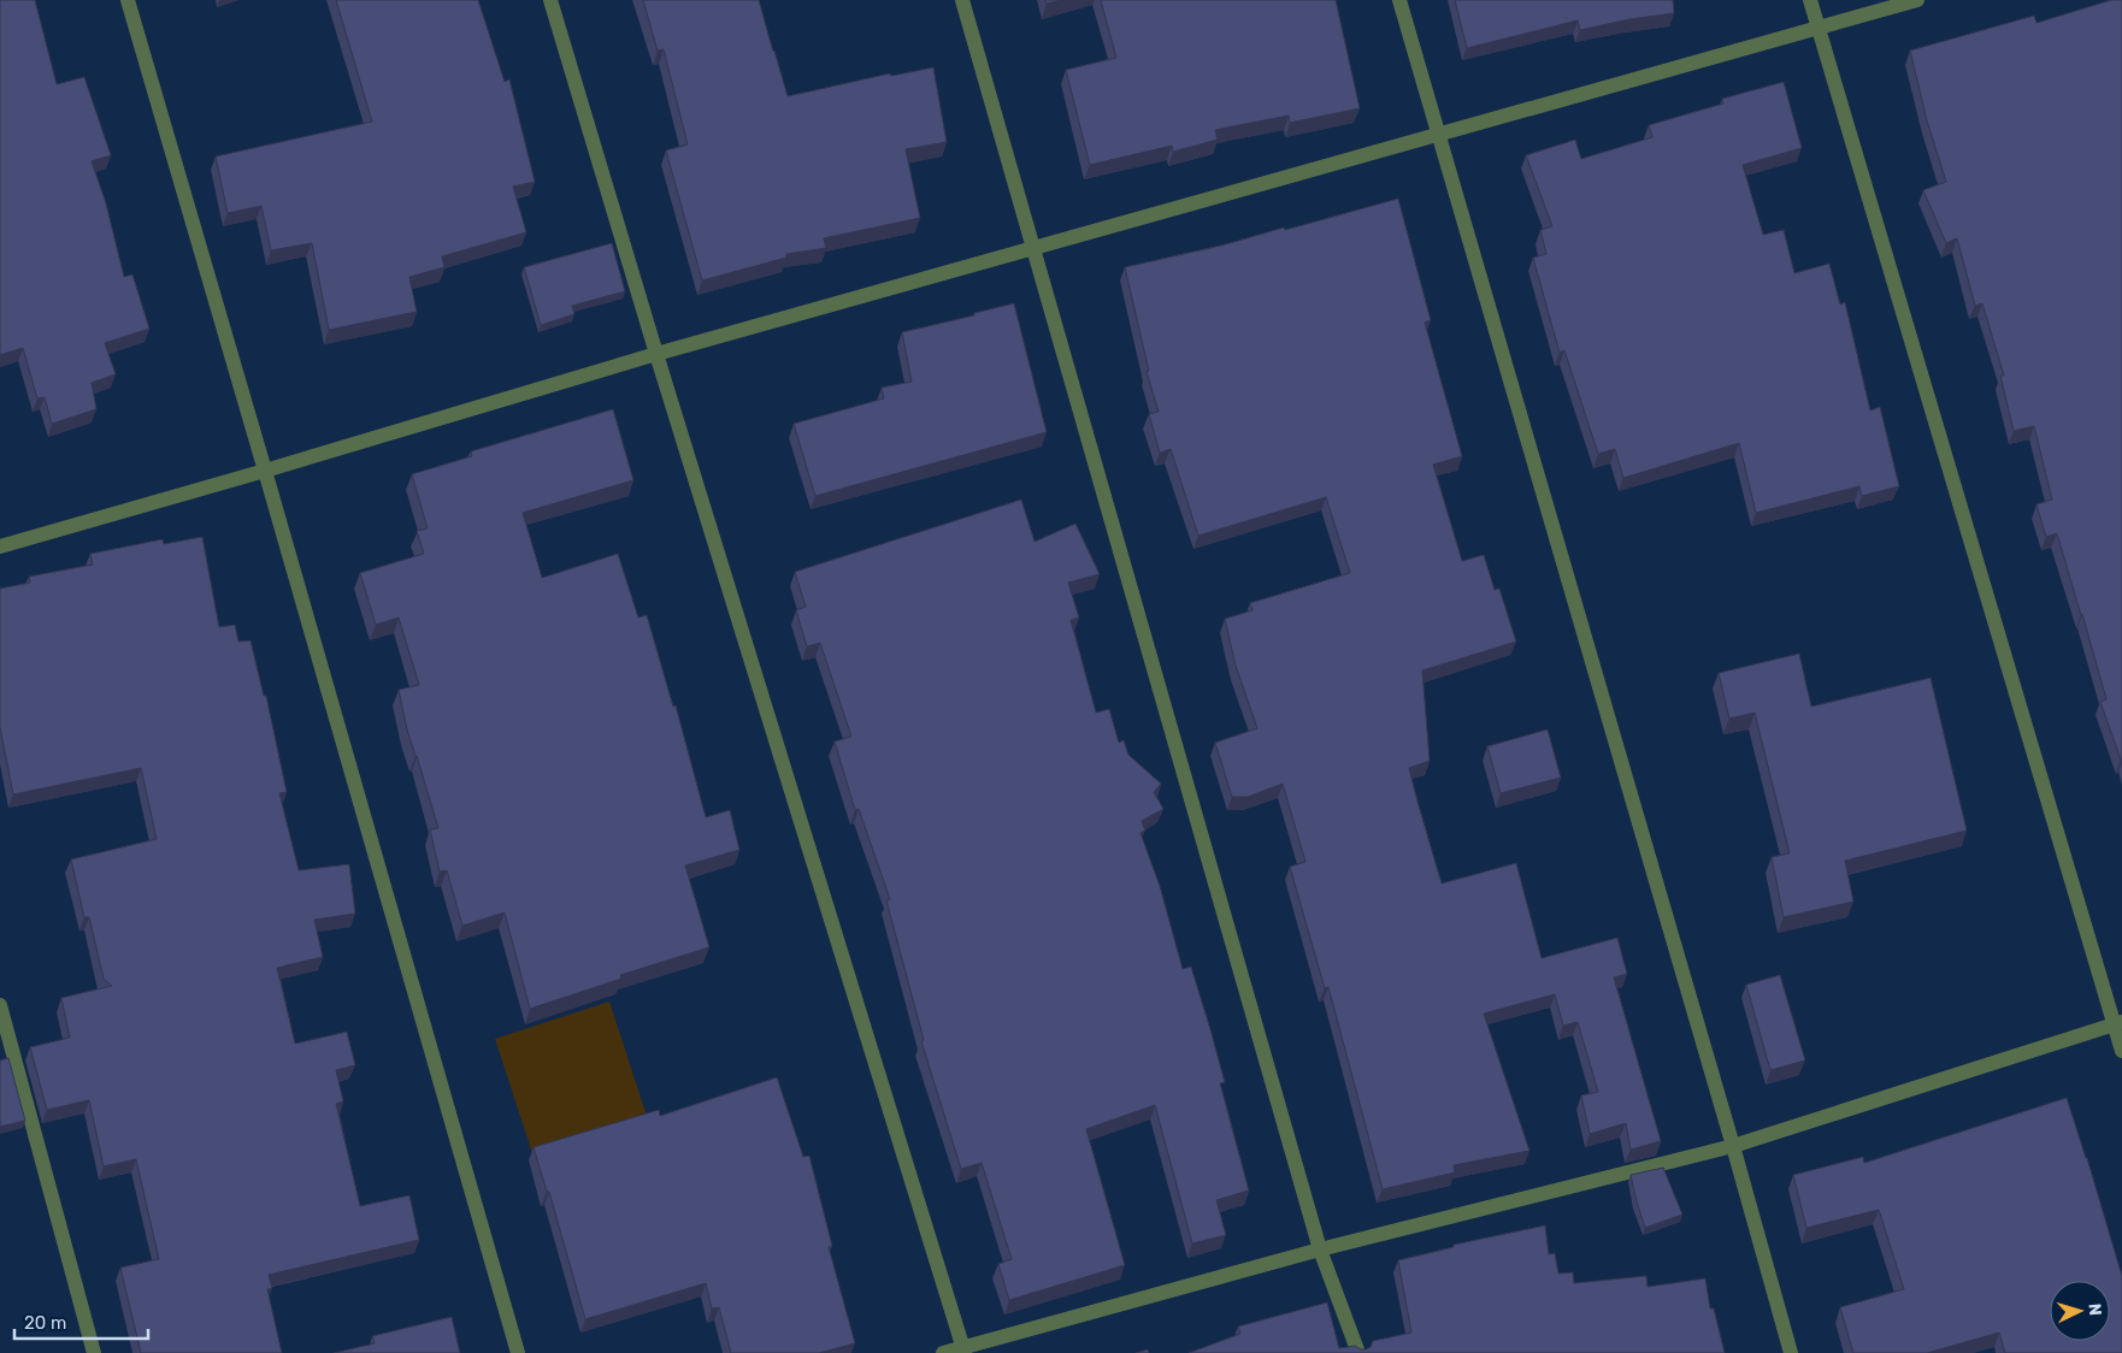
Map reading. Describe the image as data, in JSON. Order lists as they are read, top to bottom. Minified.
{"scale_bar":"20 m","north":"right"}
